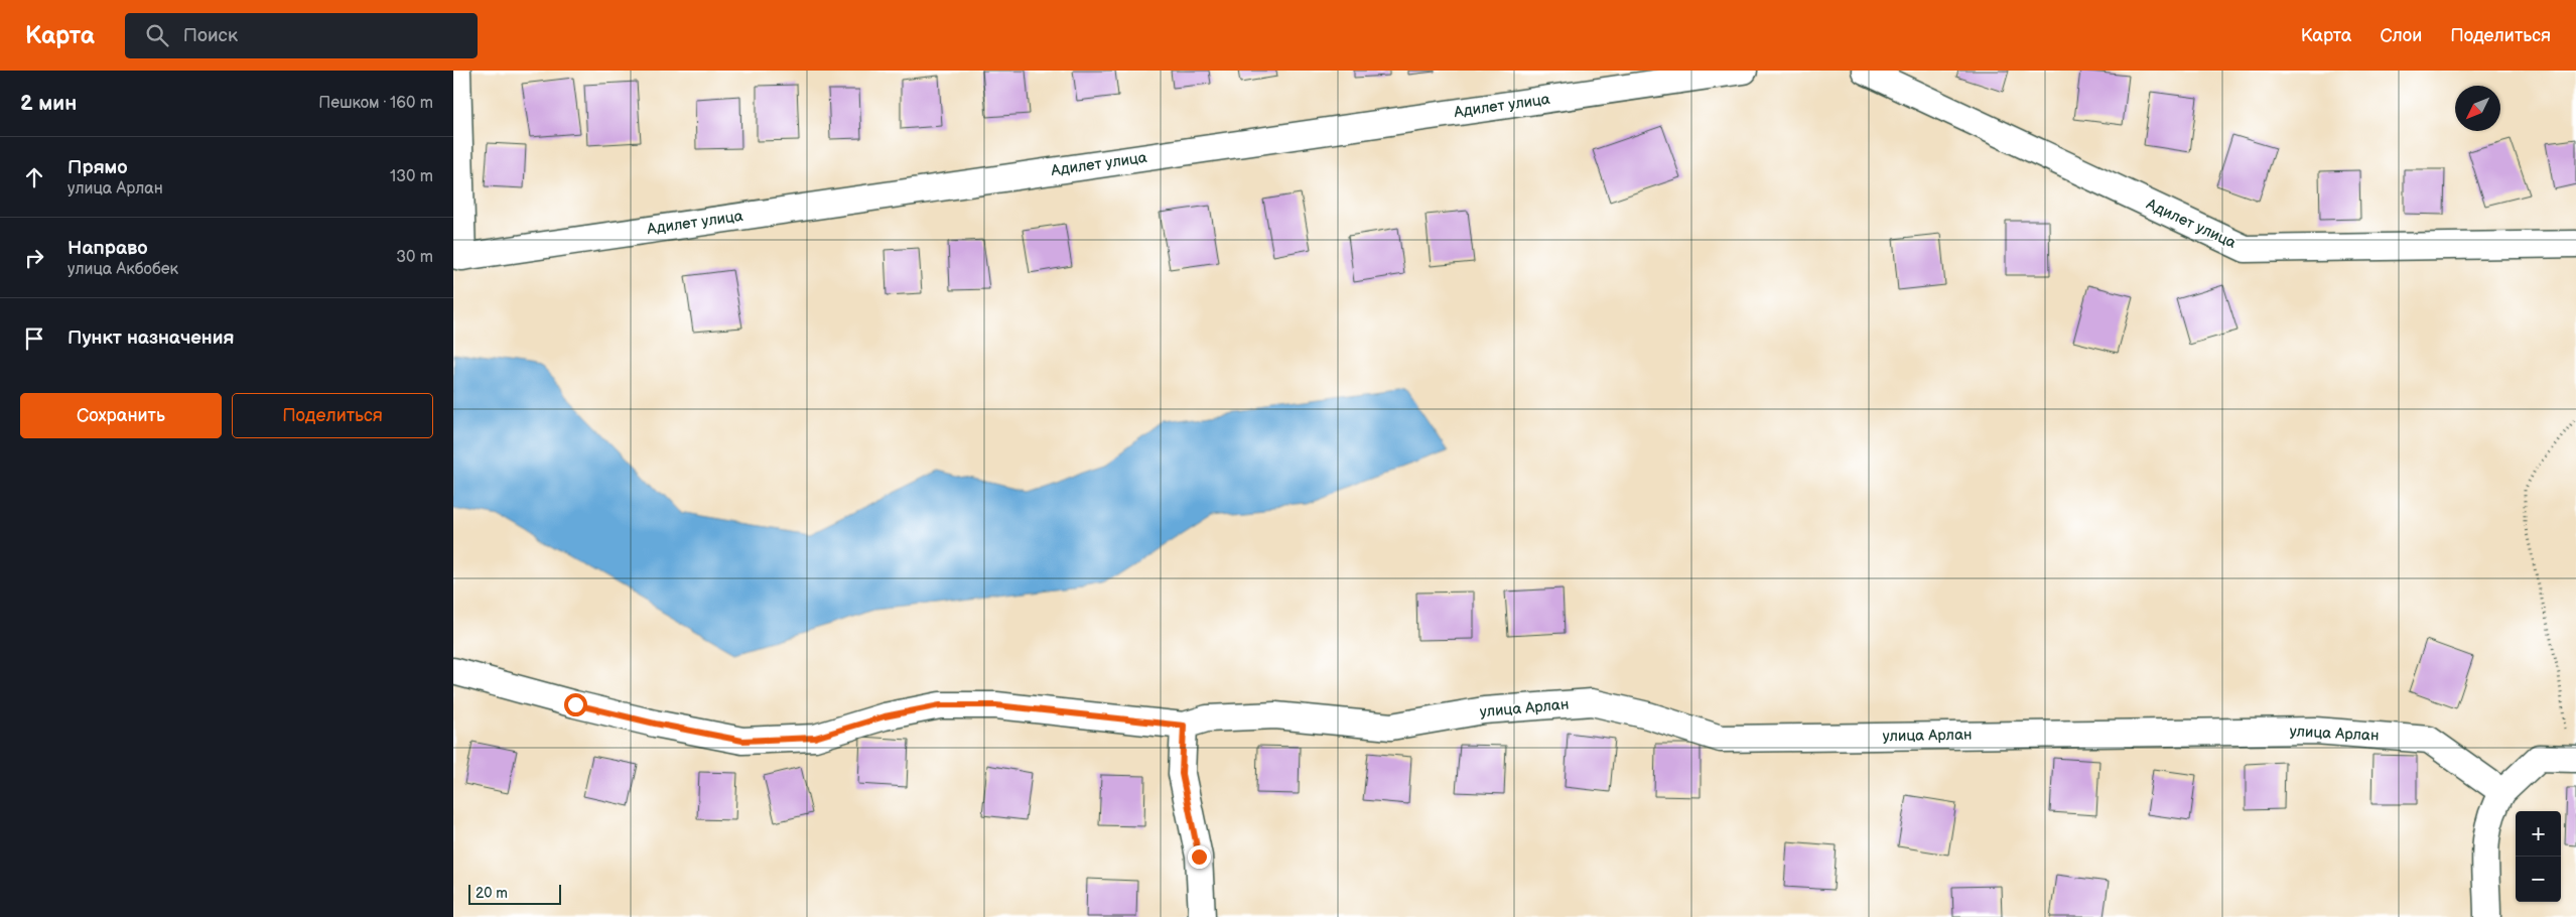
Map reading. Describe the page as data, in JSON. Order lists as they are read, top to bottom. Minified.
{"streets":{"street":["Адилет улица","улица Арлан"]},"scale_bar":"20 m","north":"bottom left","page":{"header":"Карта","search":"Поиск","nav":["Карта","Слои","Поделиться"],"heading":["2 мин","Пешком · 160 m"],"list":[["Прямо","улица Арлан","130 m"],["Направо","улица Акбобек","30 m"],"Пункт назначения"],"buttons":["Сохранить","Поделиться"],"map_buttons":["+","−"],"scale":"20 m"}}
